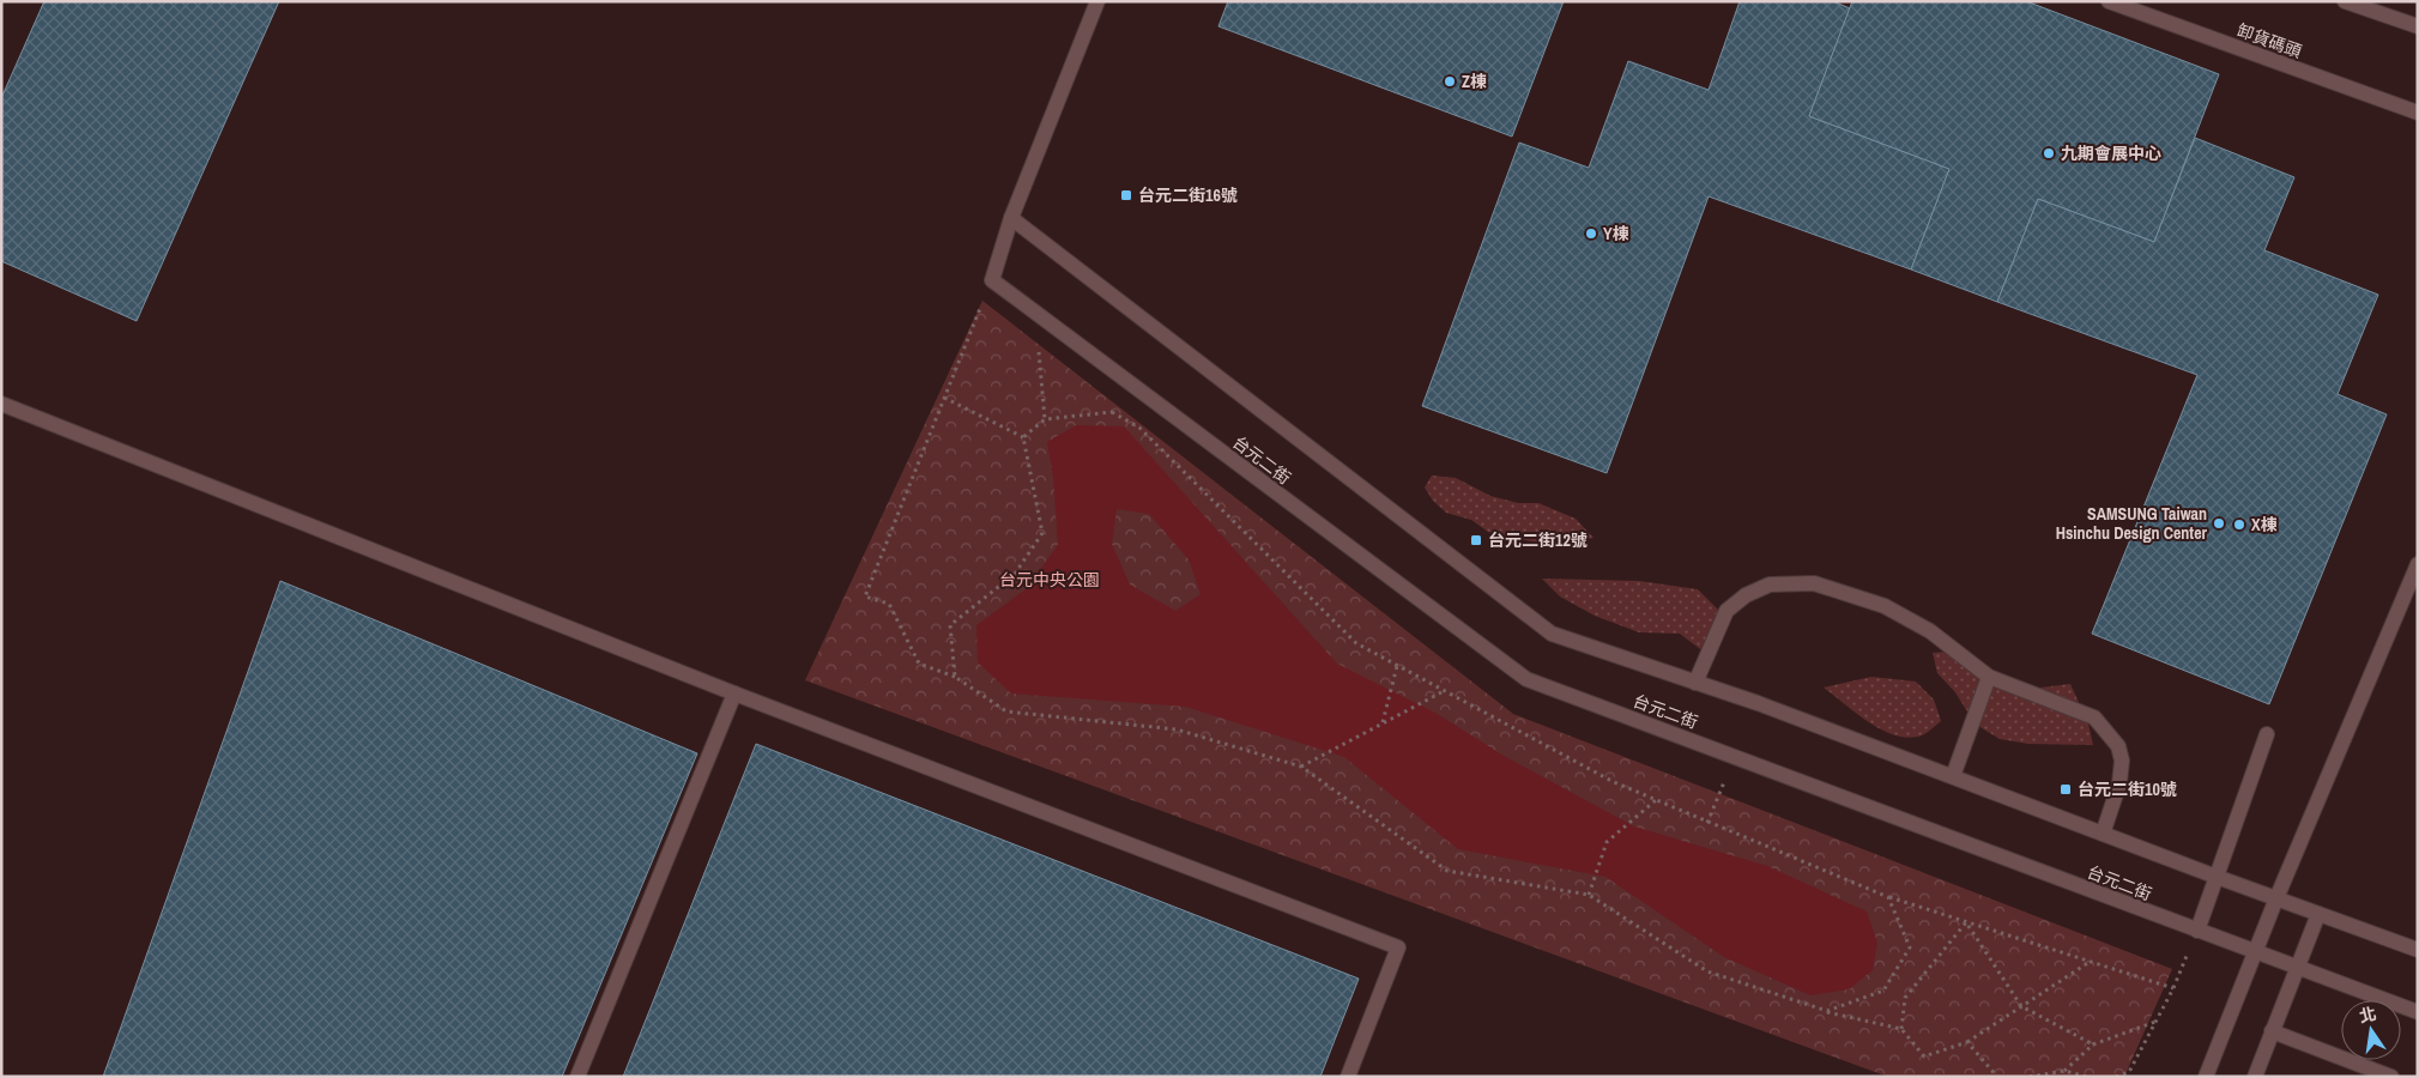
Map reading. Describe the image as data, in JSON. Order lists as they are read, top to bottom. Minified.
{"streets":{"lane":["卸貨碼頭","台元二街"]},"parks":["台元中央公園"],"places":{"other":["Z棟","九期會展中心","Y棟","SAMSUNG Taiwan Hsinchu Design Center","X棟"],"transit":["台元二街16號","台元二街12號","台元二街10號"]},"north":"top"}
